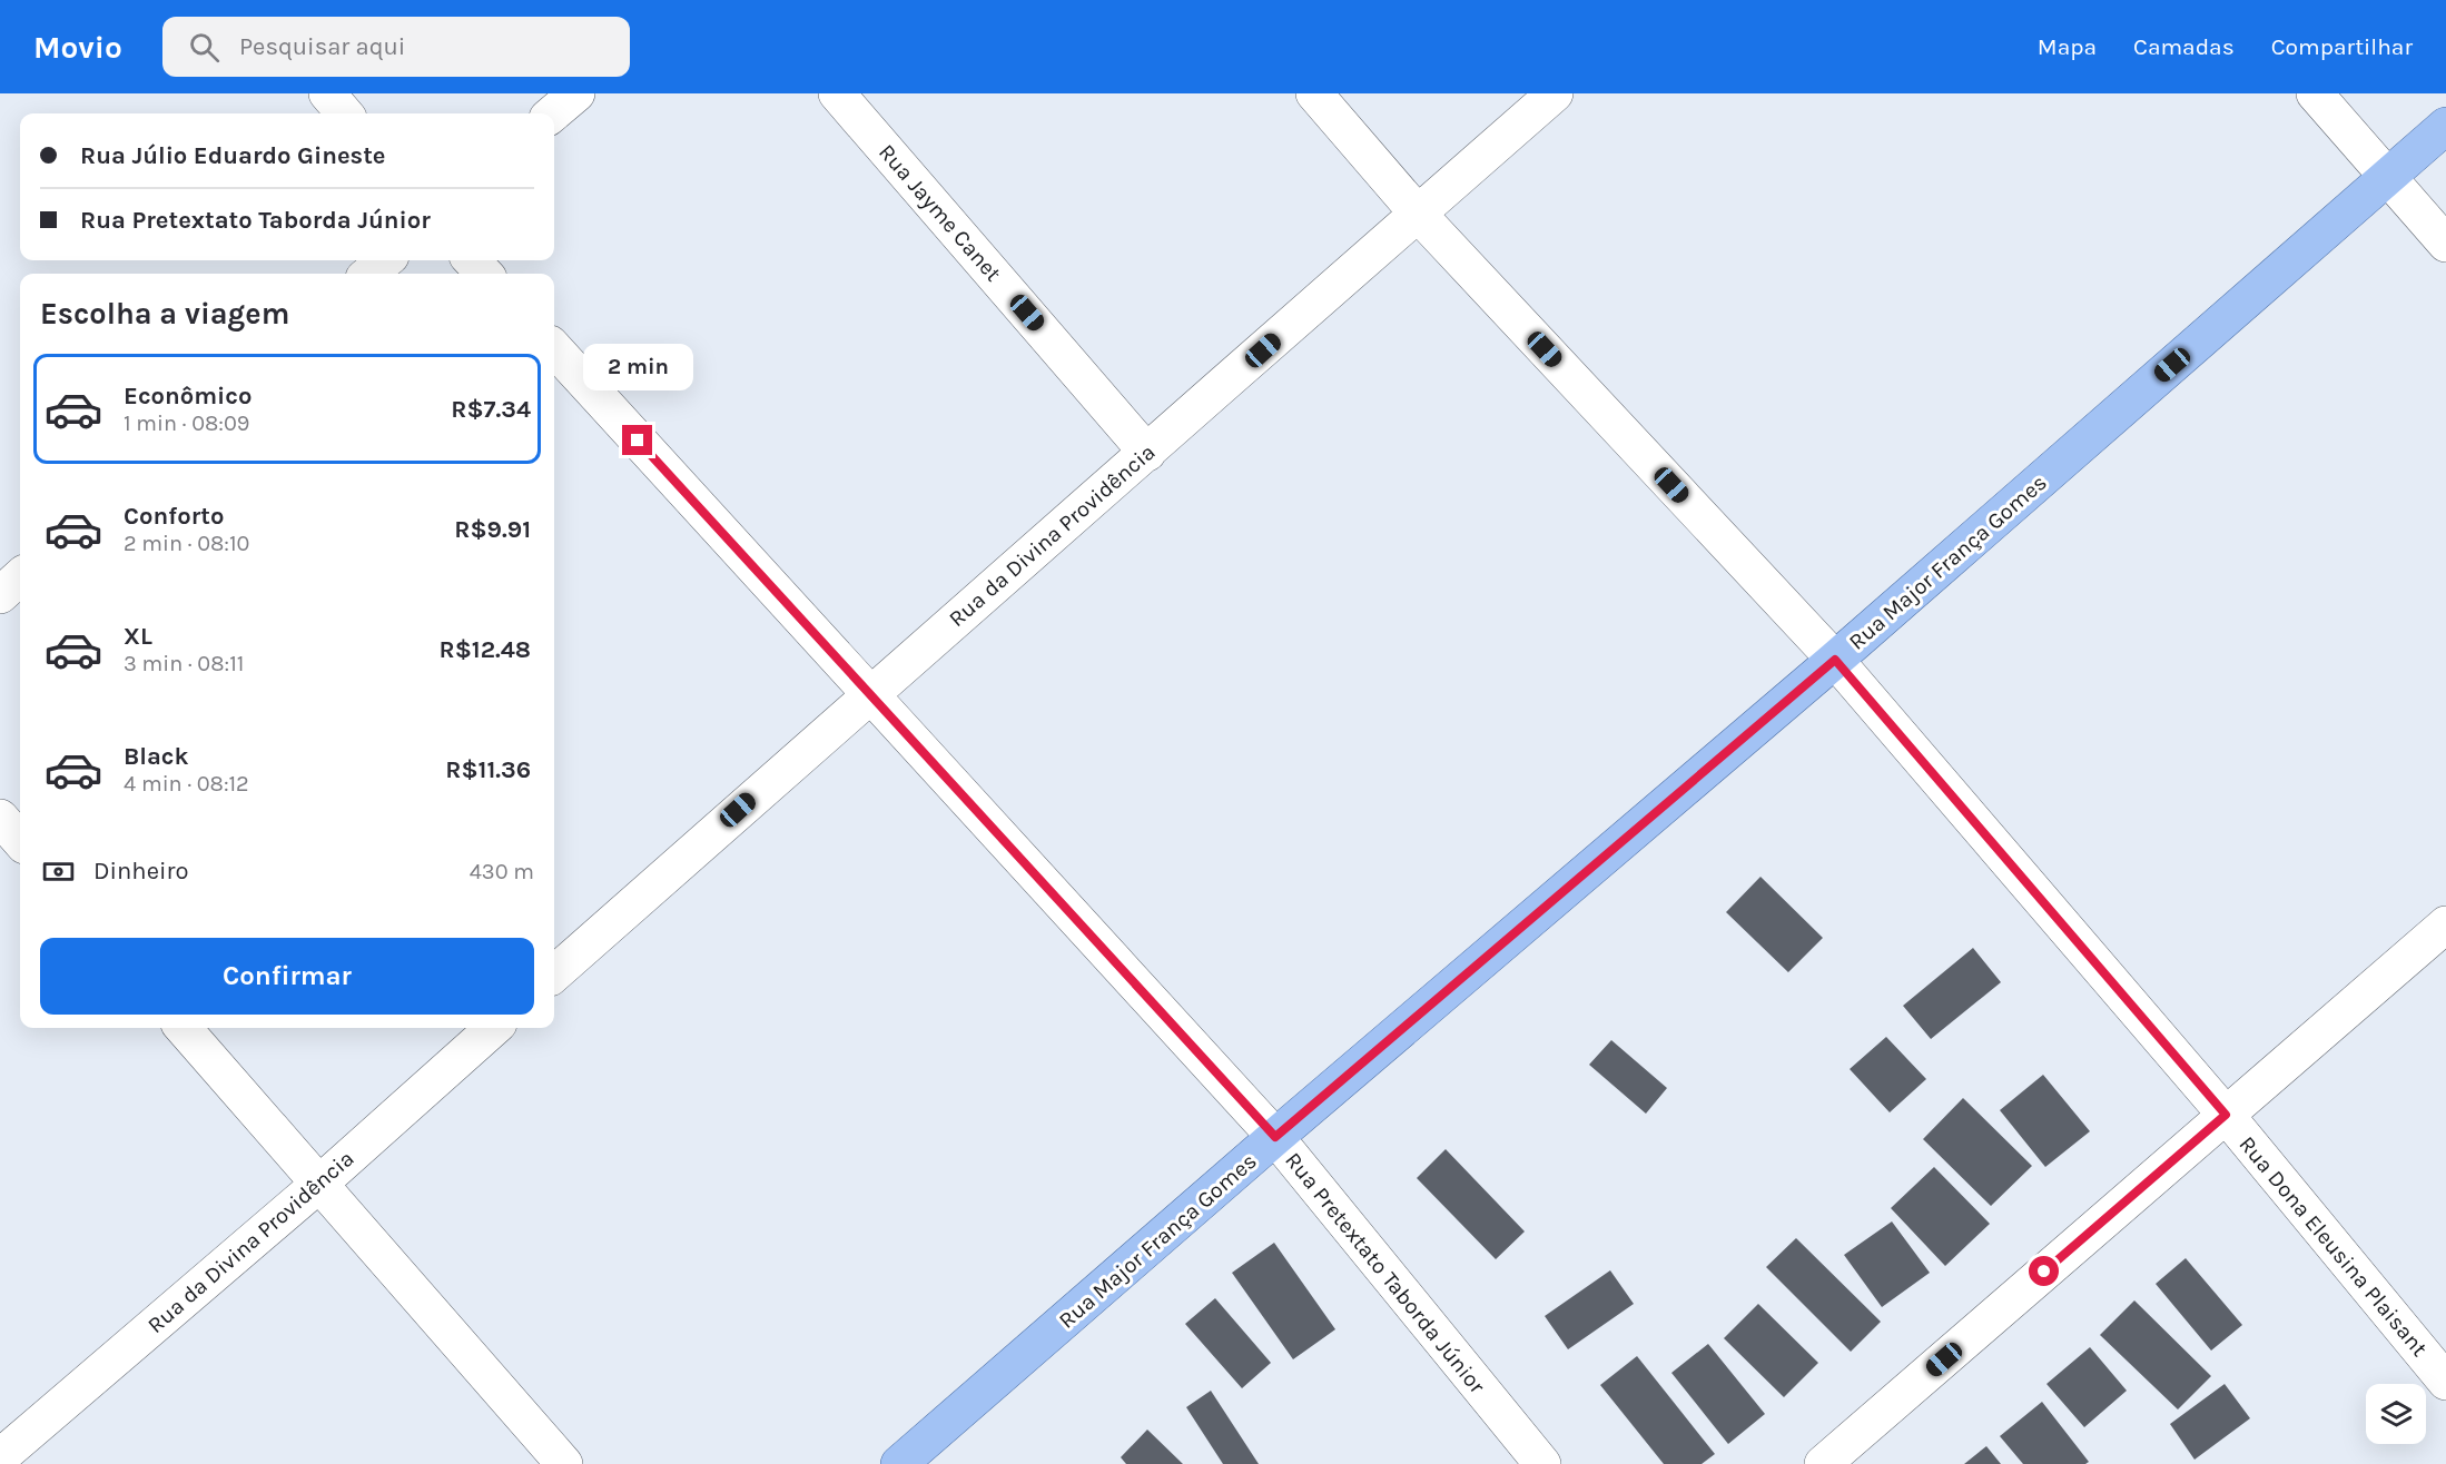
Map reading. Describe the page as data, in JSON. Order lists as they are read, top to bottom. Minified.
{"streets":{"main road":["Rua Major França Gomes"],"street":["Rua Jayme Canet","Rua da Divina Providência","Rua Dona Eleusina Plaisant","Rua Pretextato Taborda Júnior"]},"crossings":[["Rua Jayme Canet","Rua da Divina Providência"],["Rua da Divina Providência","Rua Dona Eleusina Plaisant"],["Rua da Divina Providência","Rua Pretextato Taborda Júnior"],["Rua Major França Gomes","Rua Dona Eleusina Plaisant"],["Rua Major França Gomes","Rua Pretextato Taborda Júnior"]],"page":{"header":"Movio","search":"Pesquisar aqui","nav":["Mapa","Camadas","Compartilhar"],"banner":["Rua Júlio Eduardo Gineste","Rua Pretextato Taborda Júnior"],"heading":"Escolha a viagem","bubble":"2 min","list":[{"name":"Econômico","note":"1 min · 08:09","value":"R$7.34"},{"name":"Conforto","note":"2 min · 08:10","value":"R$9.91"},{"name":"XL","note":"3 min · 08:11","value":"R$12.48"},{"name":"Black","note":"4 min · 08:12","value":"R$11.36"}],"pay":["Dinheiro","430 m"],"buttons":"Confirmar"}}
